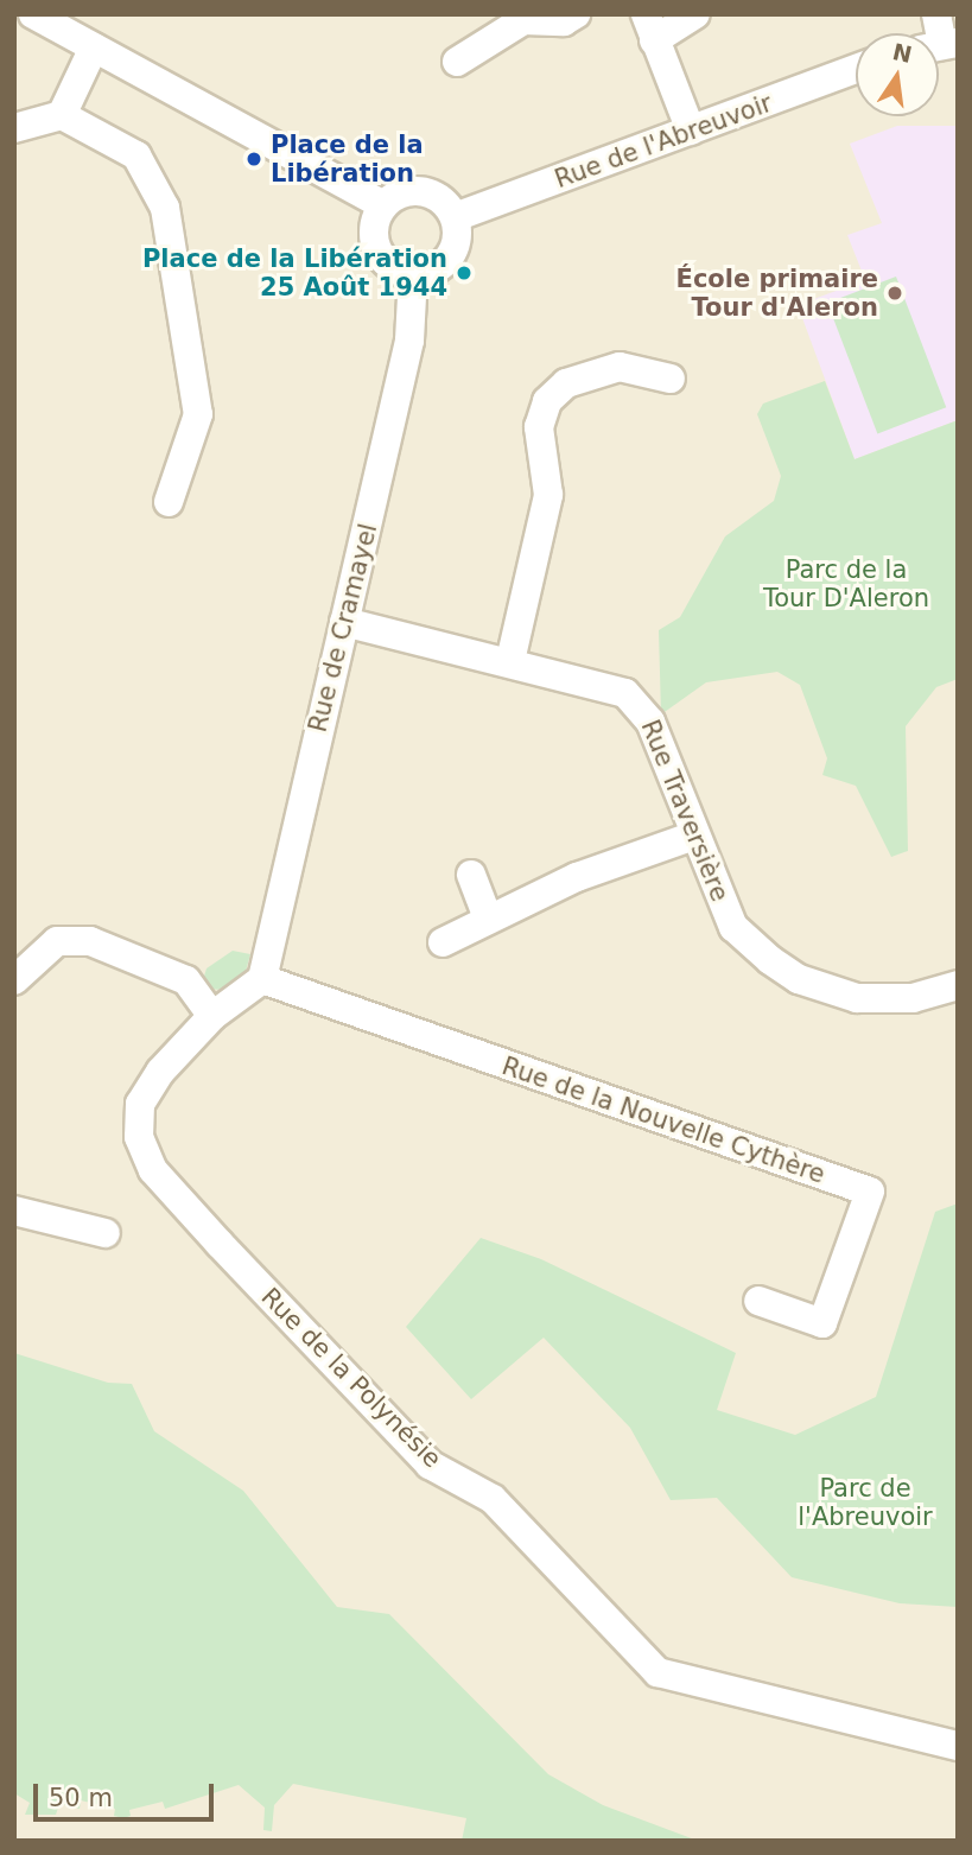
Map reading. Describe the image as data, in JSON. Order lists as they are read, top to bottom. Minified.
{"streets":{"street":["Rue de l'Abreuvoir","Rue de Cramayel","Rue Traversière","Rue de la Nouvelle Cythère","Rue de la Polynésie"]},"crossings":[["Rue de l'Abreuvoir","Rue de Cramayel"],["Rue de Cramayel","Rue Traversière"],["Rue de Cramayel","Rue de la Nouvelle Cythère"],["Rue de Cramayel","Rue de la Polynésie"],["Rue de la Nouvelle Cythère","Rue de la Polynésie"]],"parks":["Parc de la Tour D'Aleron","Parc de l'Abreuvoir"],"places":["Place de la Libération","Place de la Libération 25 Août 1944","École primaire Tour d'Aleron"],"scale_bar":"50 m","north":"top"}
